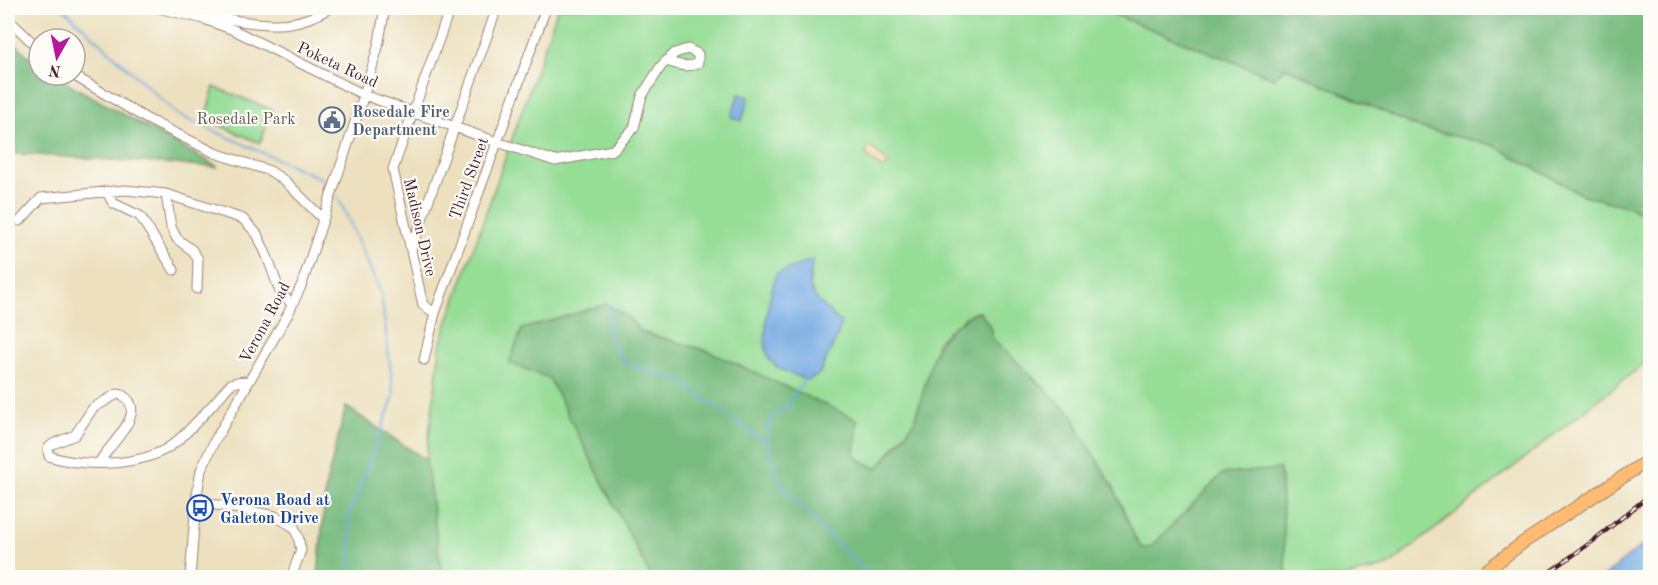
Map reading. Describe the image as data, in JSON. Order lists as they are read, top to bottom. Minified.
{"streets":{"street":["Poketa Road","Third Street","Madison Drive","Verona Road"]},"crossings":[["Poketa Road","Third Street"],["Poketa Road","Madison Drive"],["Poketa Road","Verona Road"],["Third Street","Madison Drive"]],"parks":["Rosedale Park"],"places":{"public building":["Rosedale Fire Department"],"bus stop":["Verona Road at Galeton Drive"]},"north":"bottom"}
